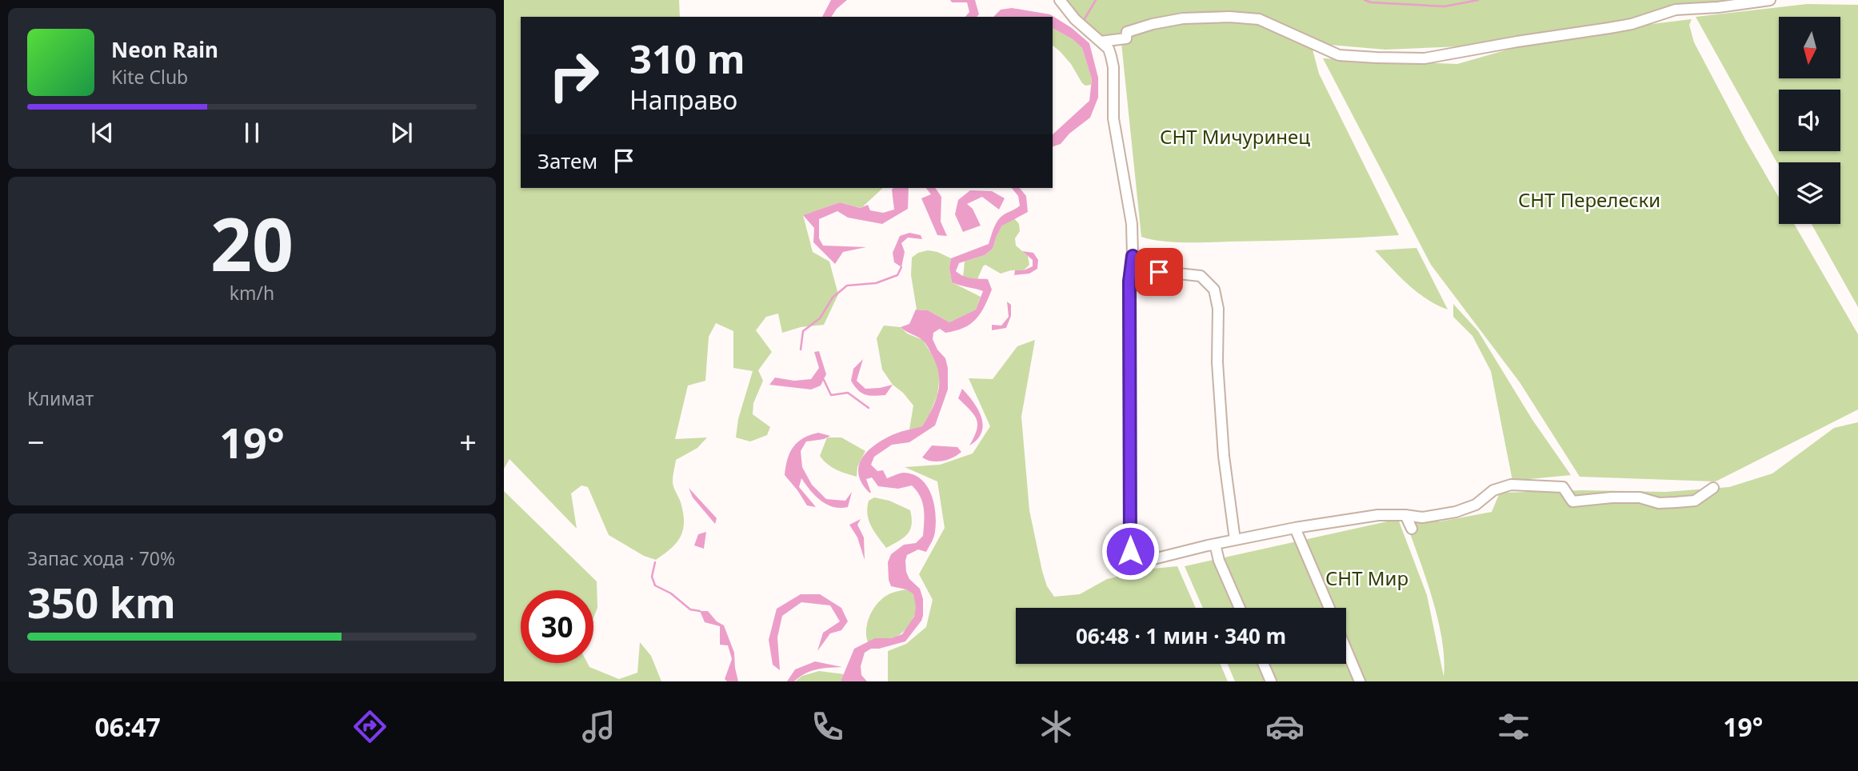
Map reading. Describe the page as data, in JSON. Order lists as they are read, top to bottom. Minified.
{"parks":["СНТ Мичуринец","СНТ Перелески","СНТ Мир"],"north":"bottom","page":{"turn":["310 m","Направо"],"song":["Neon Rain","Kite Club"],"then":"Затем","tile":[["20","km/h"],"Климат",["Запас хода · 70%","350 km"]],"heat":["−","19°","+"],"limit":"30","trip":"06:48 · 1 мин · 340 m","tabs":["06:47","19°"]}}
